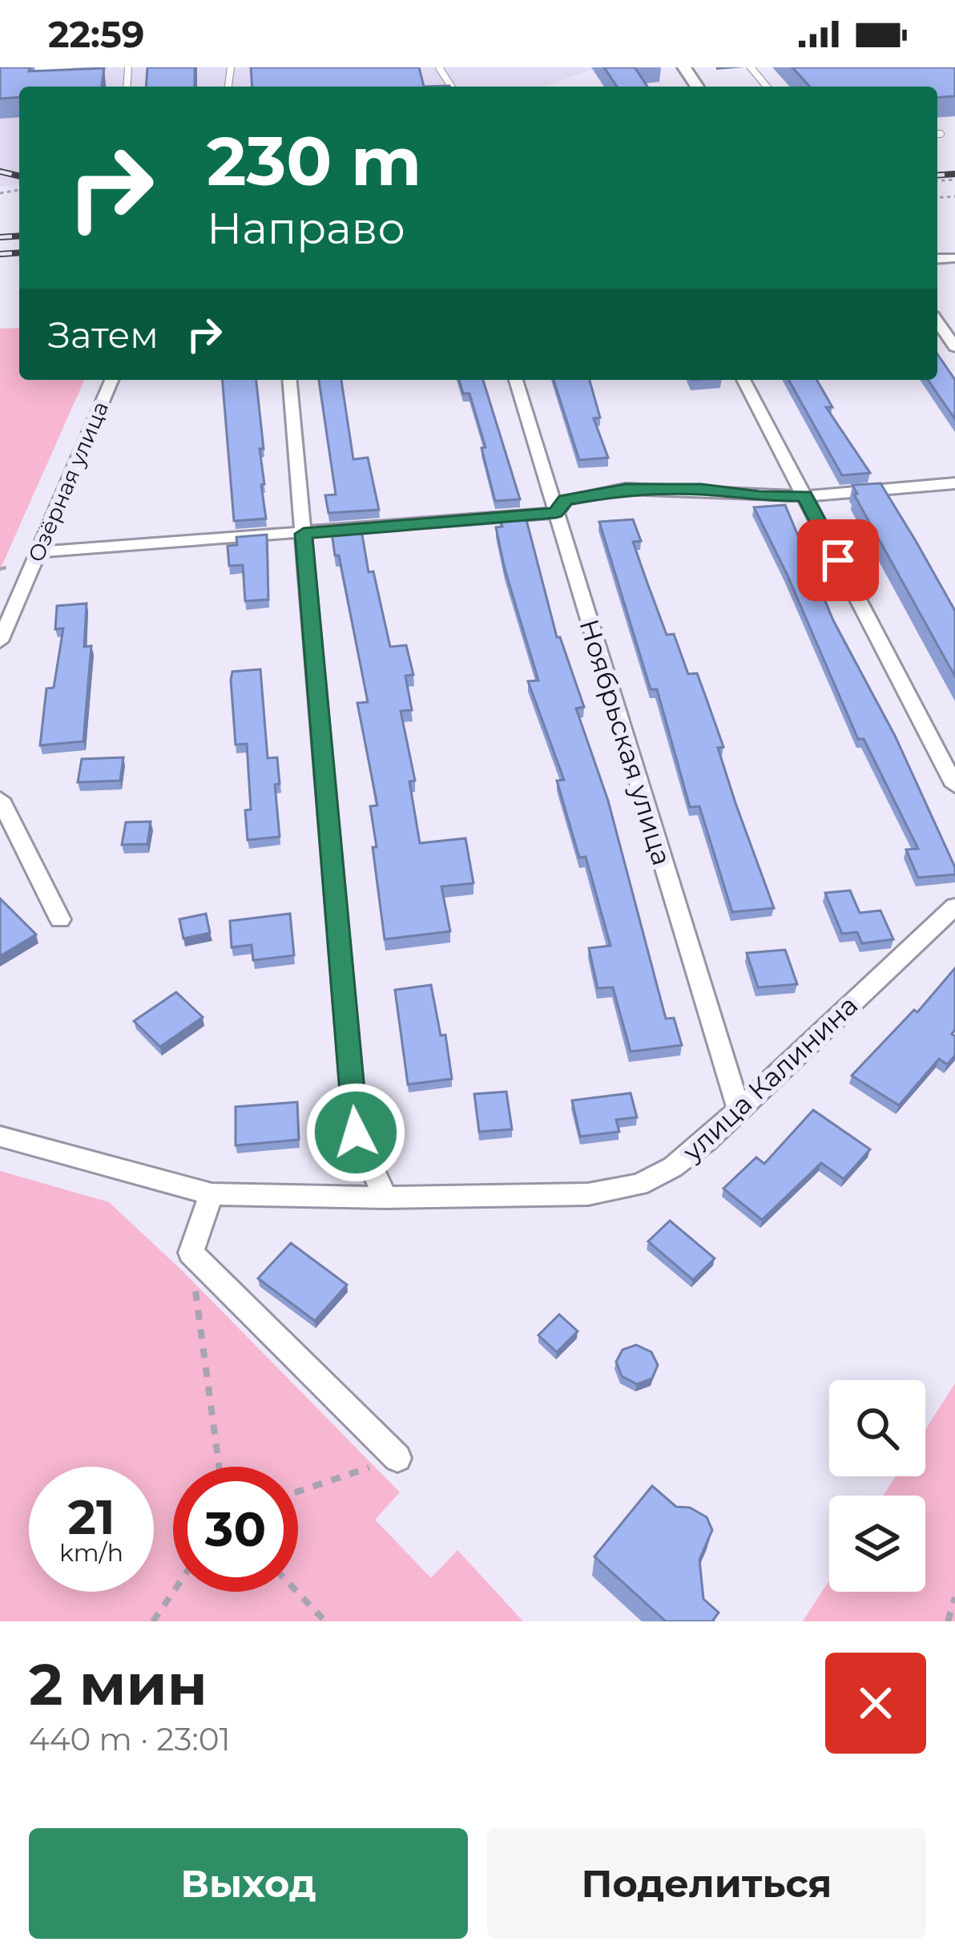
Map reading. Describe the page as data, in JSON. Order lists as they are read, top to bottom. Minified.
{"streets":{"street":["Озёрная улица","Ноябрьская улица","улица Калинина"]},"crossings":[["Ноябрьская улица","улица Калинина"]],"page":{"status":"22:59","turn":["230 m","Направо"],"then":"Затем","speed":"21 km/h","limit":"30","heading":["2 мин","440 m · 23:01"],"buttons":["Выход","Поделиться"]}}
